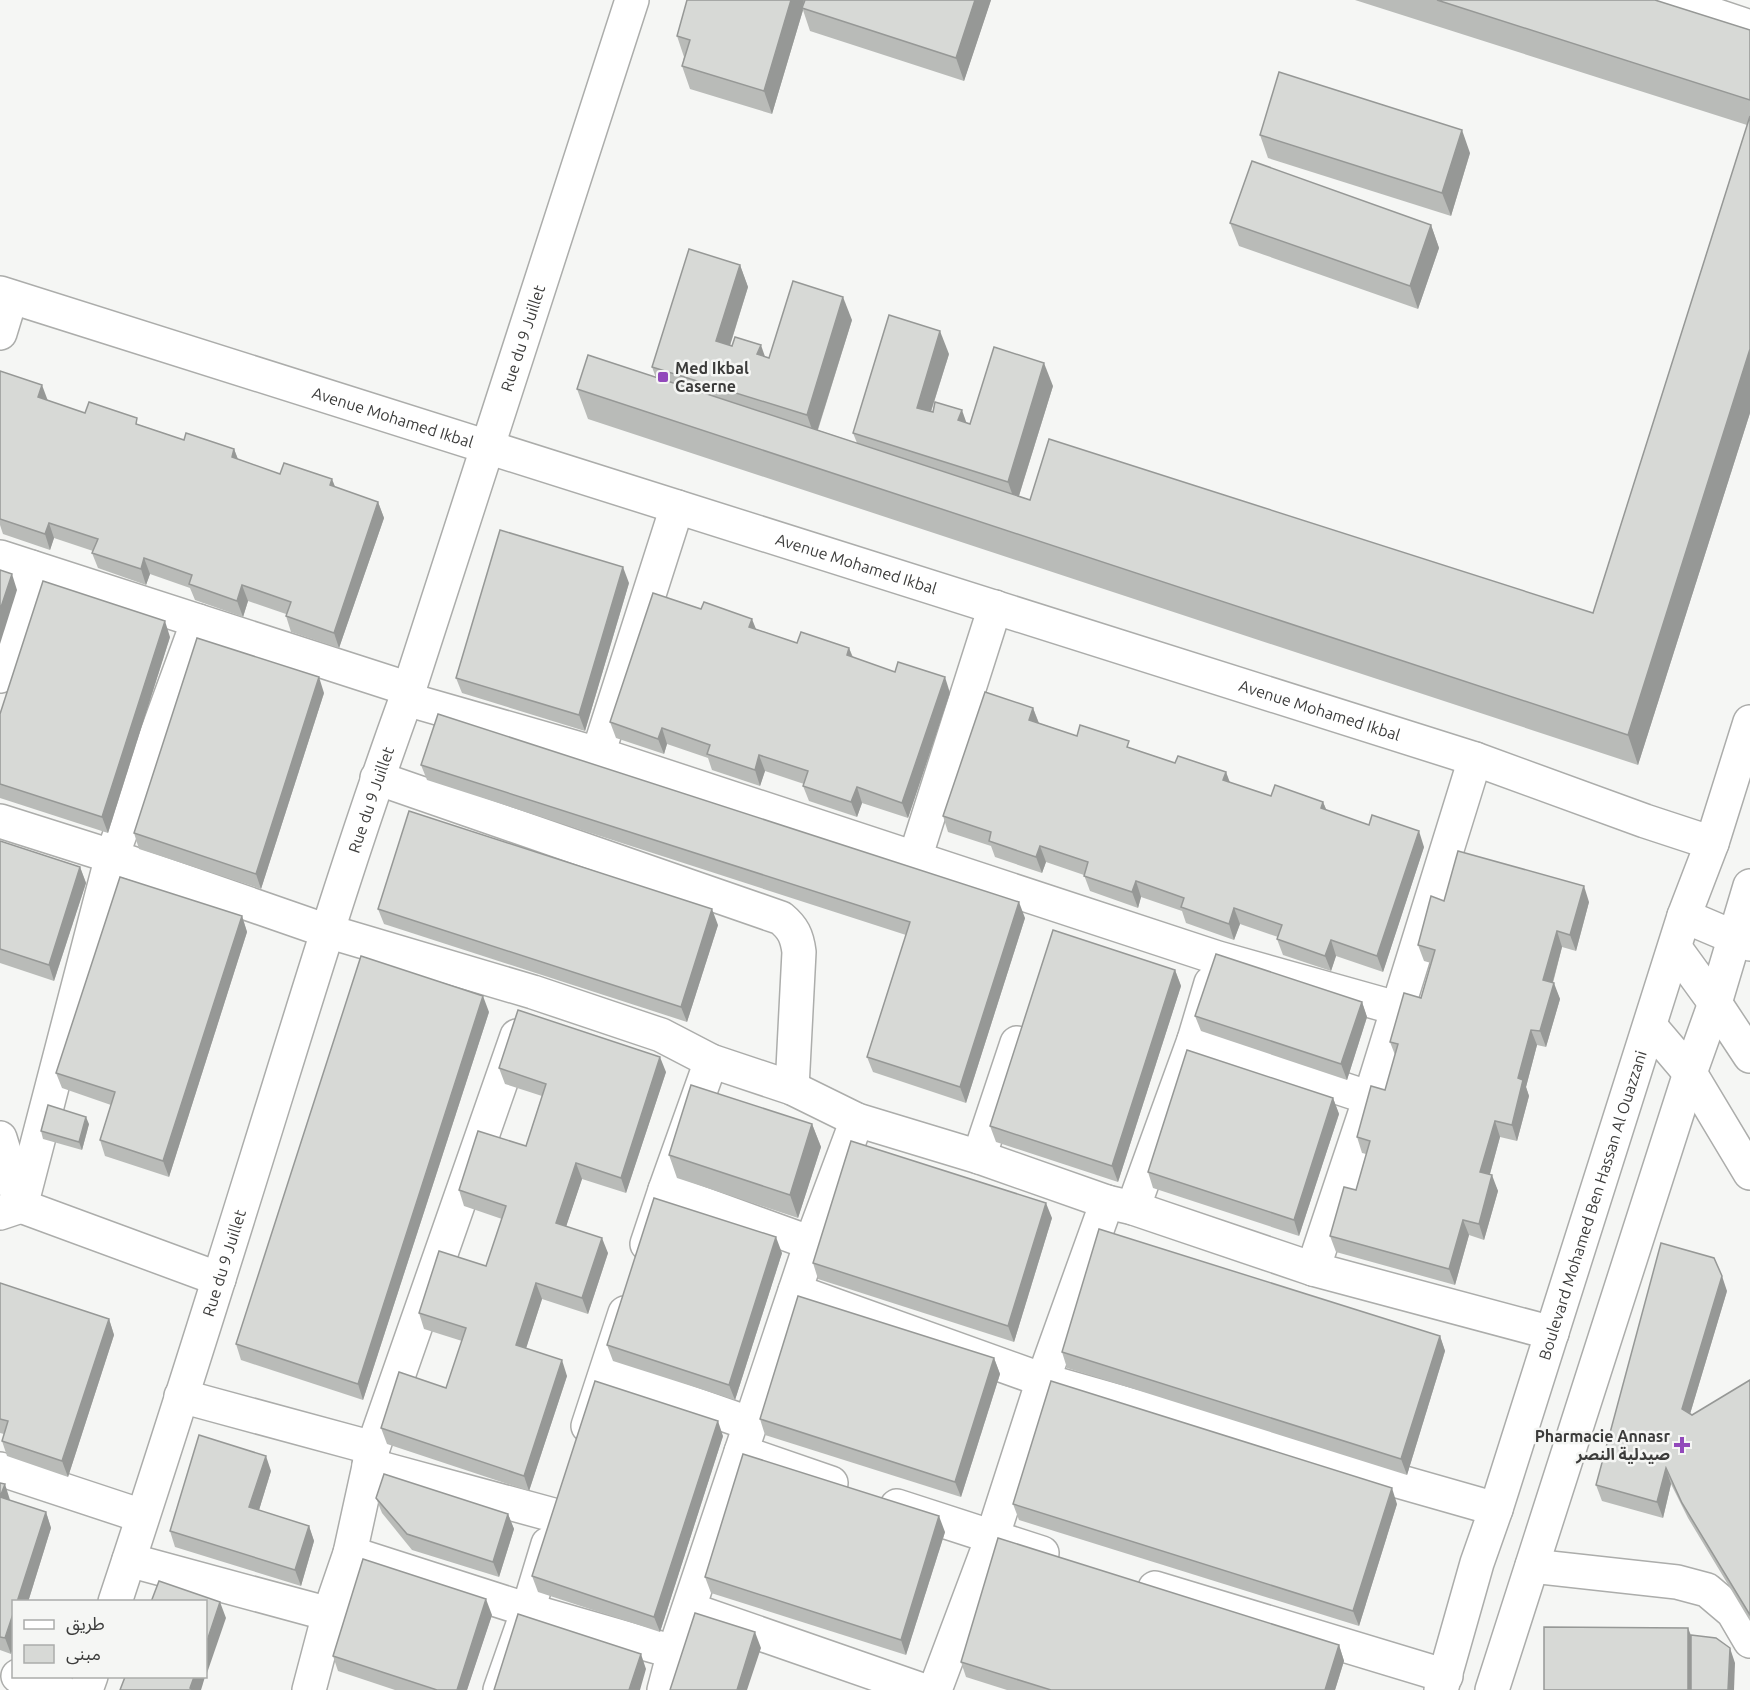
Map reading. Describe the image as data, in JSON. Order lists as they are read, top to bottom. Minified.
{"streets":{"street":["Rue du 9 Juillet","Avenue Mohamed Ikbal","Boulevard Mohamed Ben Hassan Al Ouazzani"]},"crossings":[["Rue du 9 Juillet","Avenue Mohamed Ikbal"],["Avenue Mohamed Ikbal","Boulevard Mohamed Ben Hassan Al Ouazzani"]],"places":{"transit":["Med Ikbal Caserne"],"health":["Pharmacie Annasr صيدلية النصر"]},"legend":["طريق","مبنى"]}
